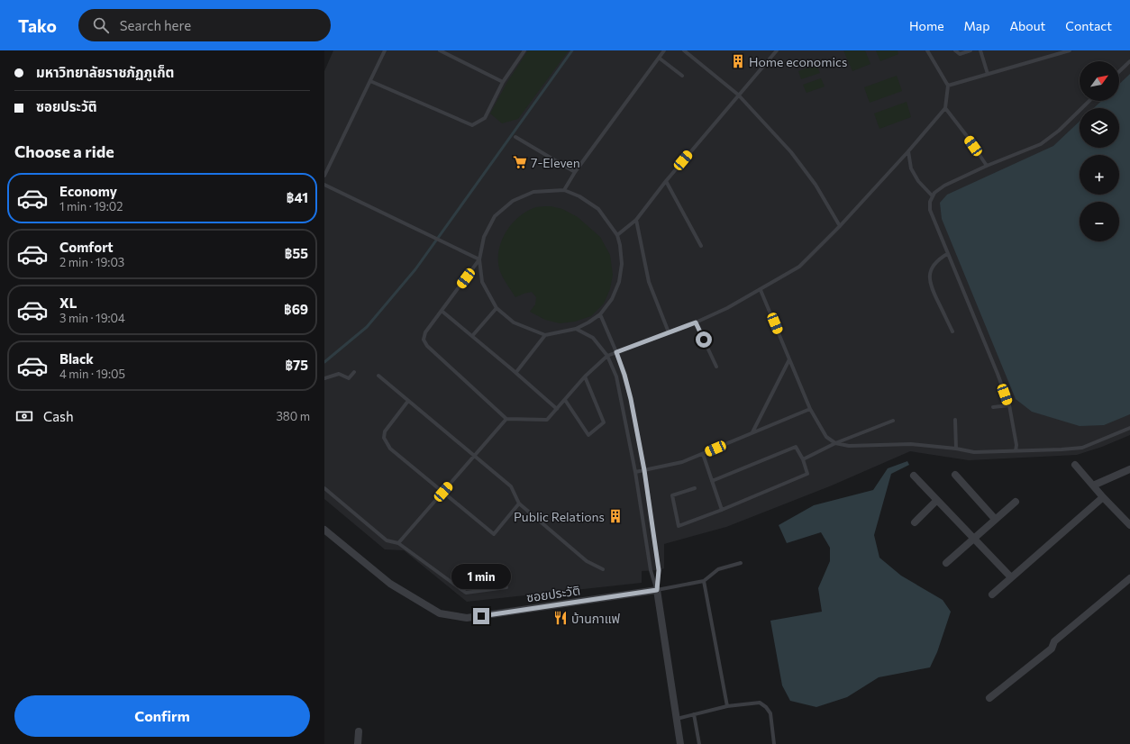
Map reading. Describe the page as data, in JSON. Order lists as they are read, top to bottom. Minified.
{"streets":{"street":["ซอยประวัติ"]},"places":{"building":["Home economics","Public Relations"],"supermarket":["7-Eleven"],"restaurant":["บ้านกาแฟ"]},"north":"top right","page":{"header":"Tako","search":"Search here","nav":["Home","Map","About","Contact"],"banner":["มหาวิทยาลัยราชภัฏภูเก็ต","ซอยประวัติ"],"map_buttons":["+","−"],"heading":"Choose a ride","list":[{"name":"Economy","note":"1 min · 19:02","value":"฿41"},{"name":"Comfort","note":"2 min · 19:03","value":"฿55"},{"name":"XL","note":"3 min · 19:04","value":"฿69"},{"name":"Black","note":"4 min · 19:05","value":"฿75"}],"pay":["Cash","380 m"],"bubble":"1 min","buttons":"Confirm"}}
